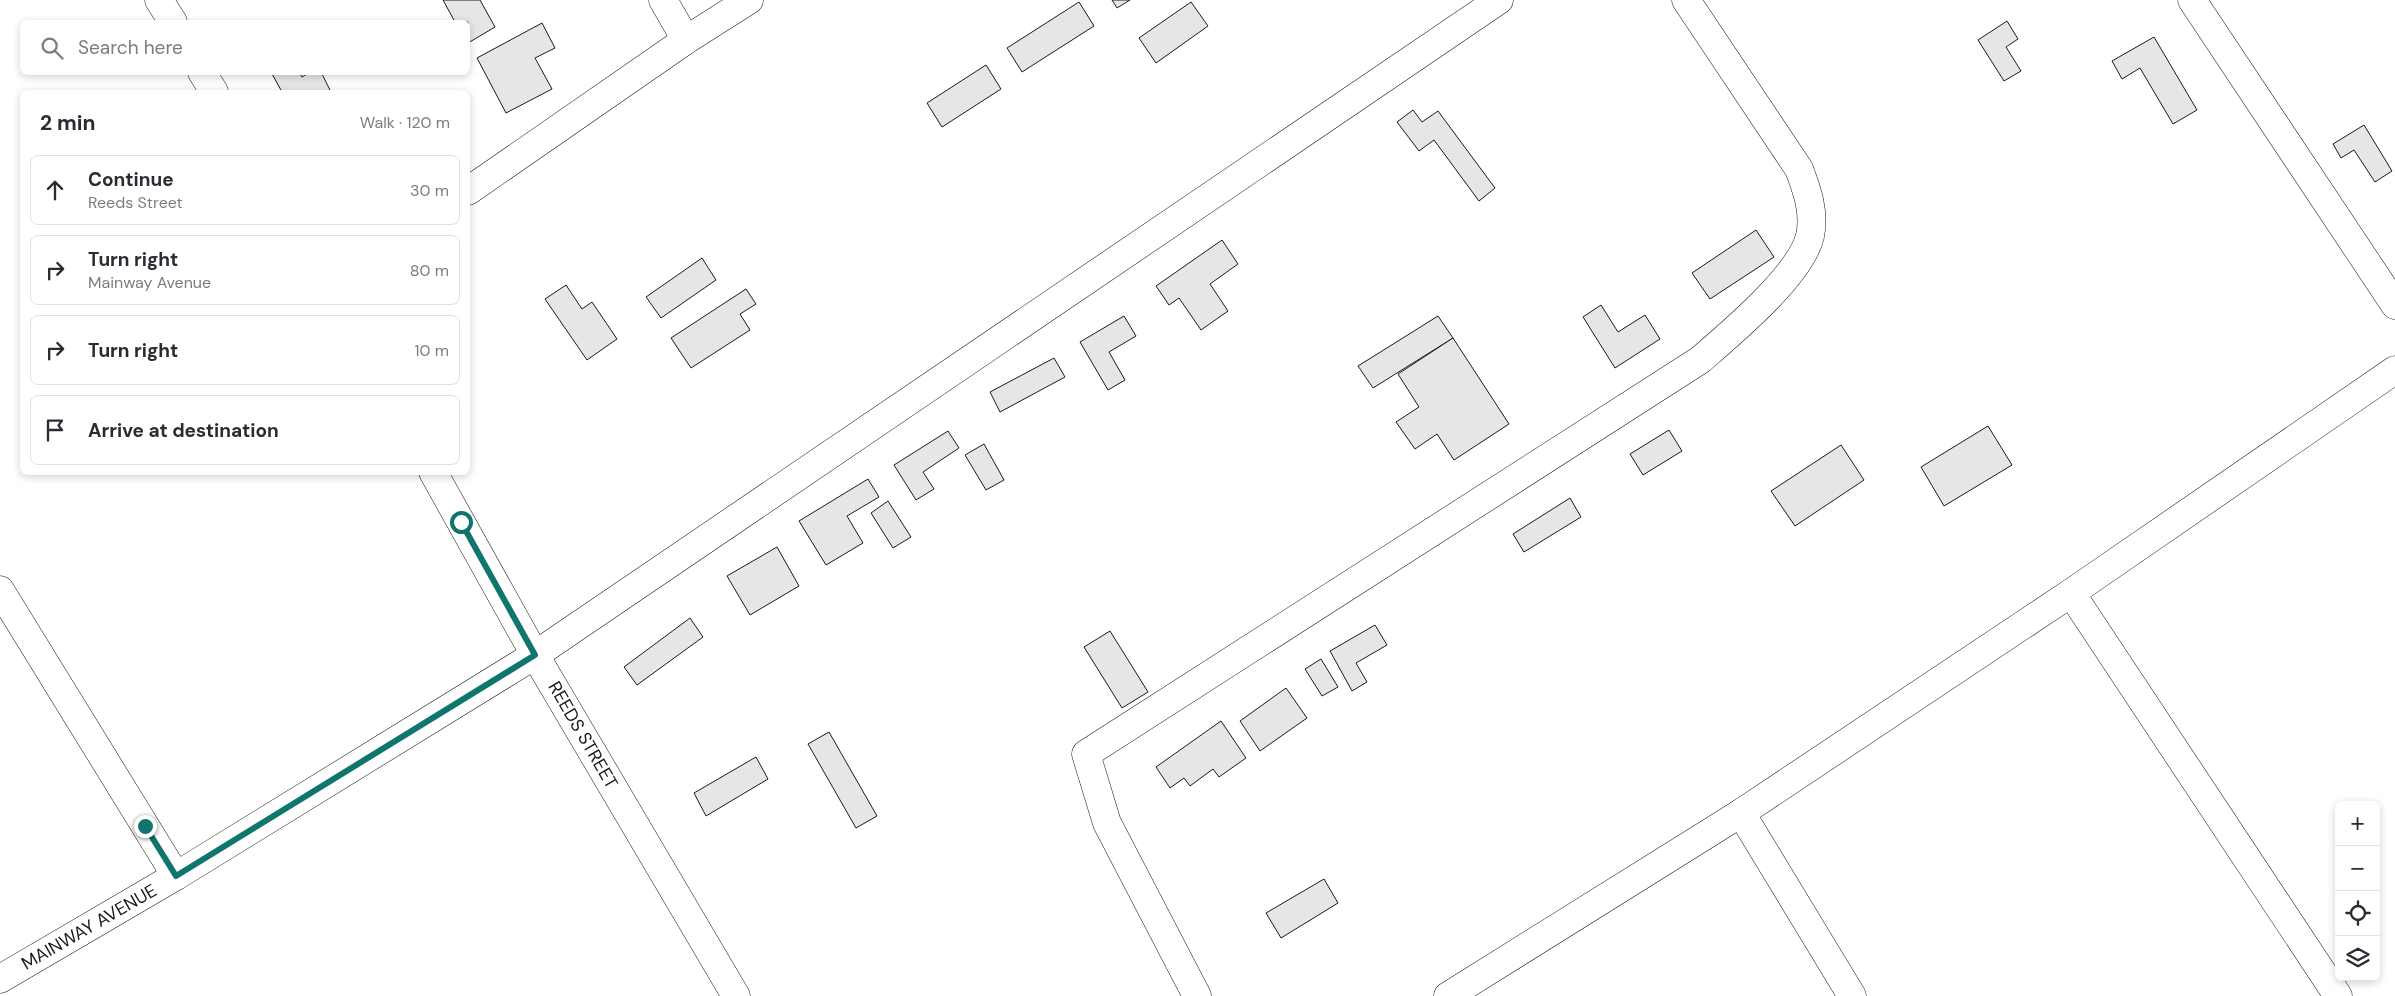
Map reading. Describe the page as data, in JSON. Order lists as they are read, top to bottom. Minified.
{"streets":{"street":["REEDS STREET","MAINWAY AVENUE"]},"crossings":[["REEDS STREET","MAINWAY AVENUE"]],"page":{"search":"Search here","heading":["2 min","Walk · 120 m"],"list":[["Continue","Reeds Street","30 m"],["Turn right","Mainway Avenue","80 m"],["Turn right","10 m"],"Arrive at destination"],"map_buttons":["+","−"]}}
